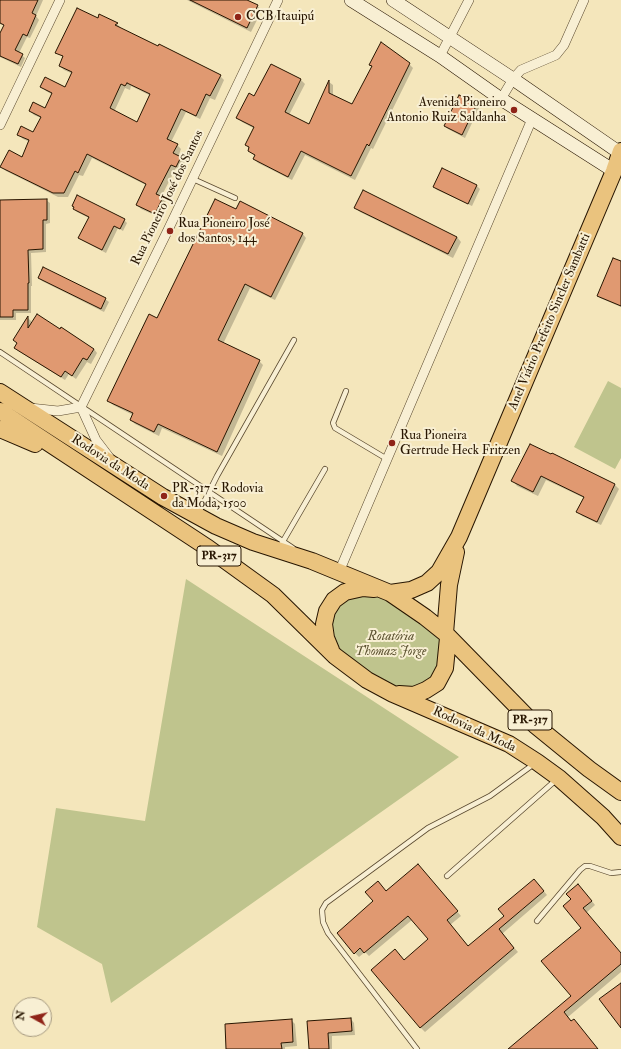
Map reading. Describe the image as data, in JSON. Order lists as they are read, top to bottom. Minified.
{"streets":{"highway":["Anel Viário Prefeito Sincler Sambatti","Rodovia da Moda","PR-317"],"street":["Rua Pioneiro José dos Santos"]},"crossings":[["Anel Viário Prefeito Sincler Sambatti","Rodovia da Moda"],["Anel Viário Prefeito Sincler Sambatti","PR-317"],["Rodovia da Moda","PR-317"]],"parks":["Rotatória Thomaz Jorge"],"places":["CCB Itauipú","Avenida Pioneiro Antonio Ruiz Saldanha","Rua Pioneiro José dos Santos, 144","Rua Pioneira Gertrude Heck Fritzen","PR-317 - Rodovia da Moda, 1500"],"north":"left"}
